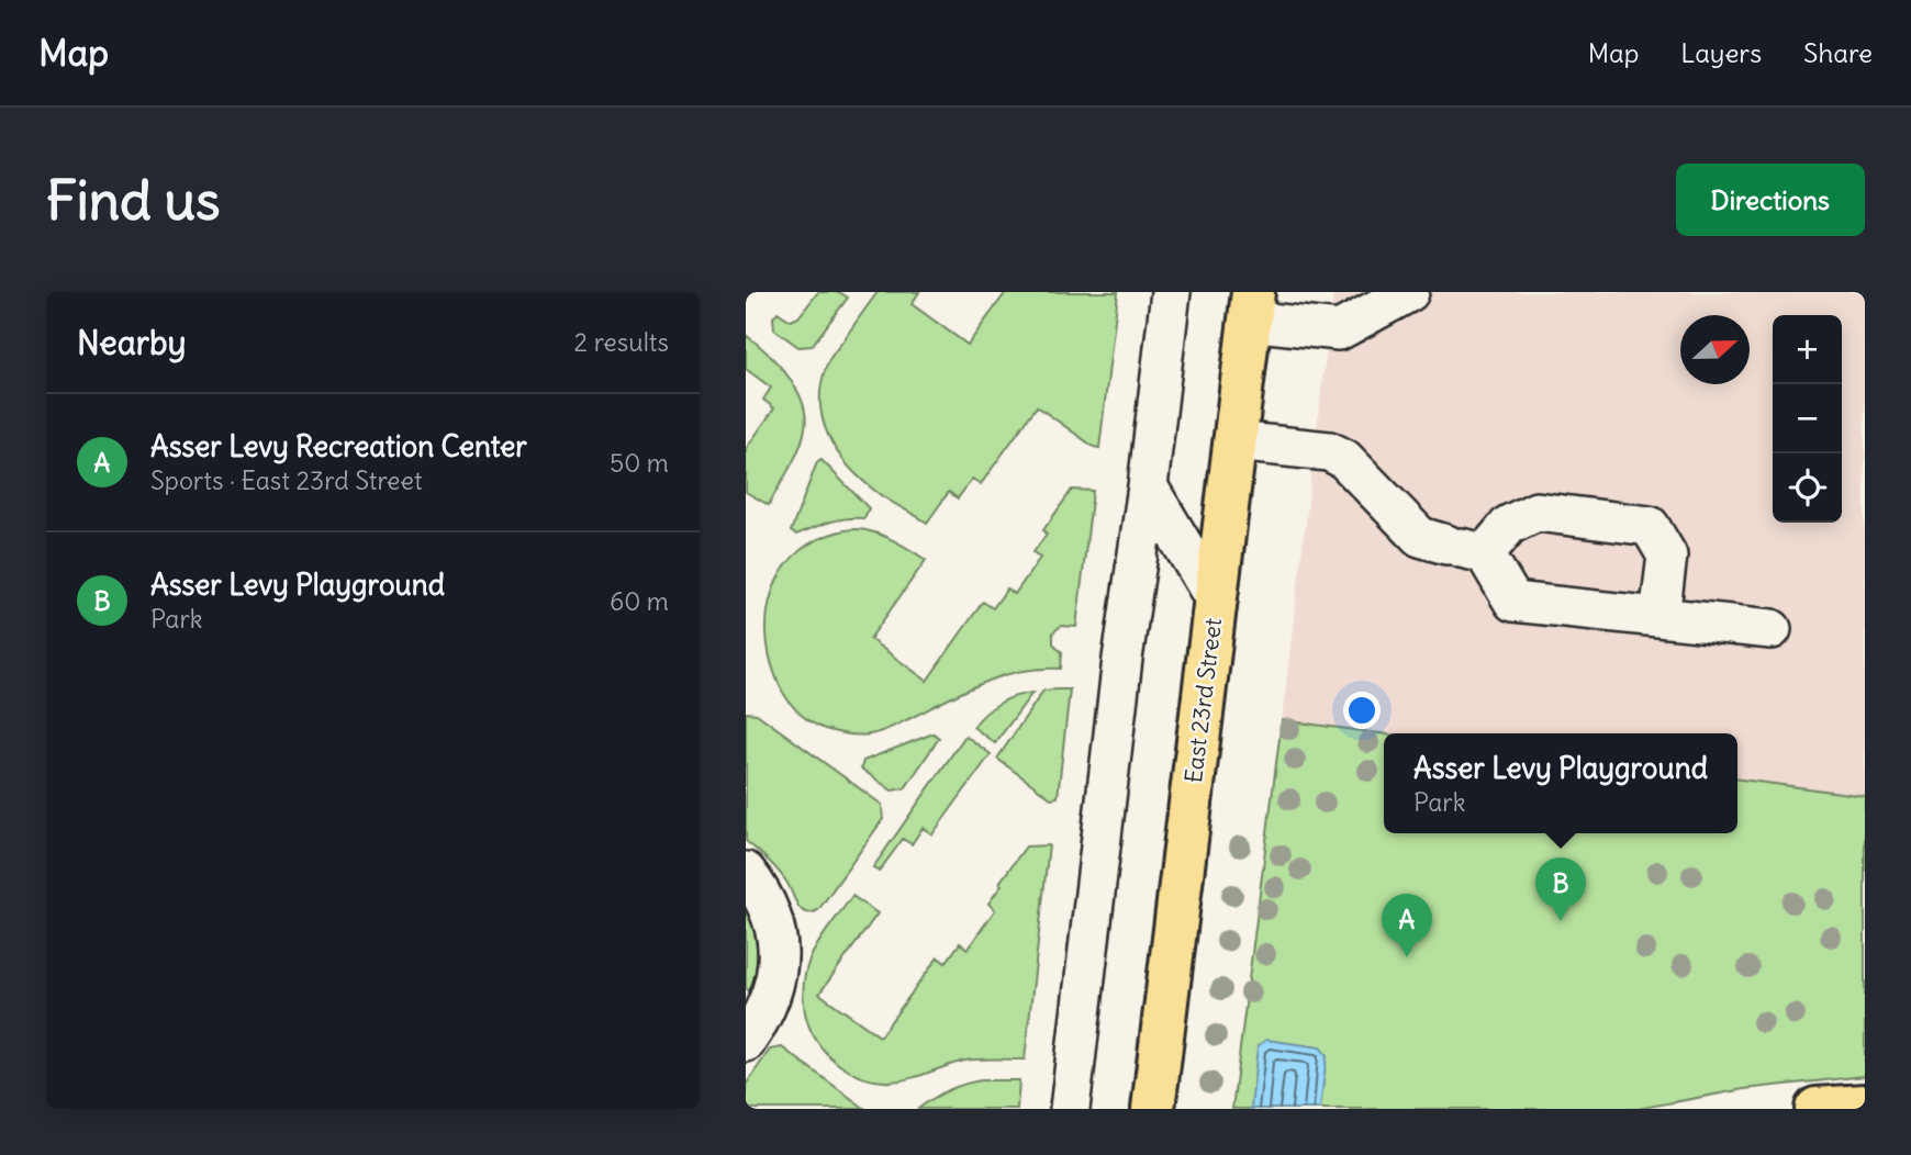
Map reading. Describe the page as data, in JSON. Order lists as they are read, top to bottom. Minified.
{"streets":{"main road":["East 23rd Street"]},"north":"right","page":{"header":"Map","nav":["Map","Layers","Share"],"buttons":"Directions","title":"Find us","heading":["Nearby","2 results"],"map_buttons":["+","−"],"list":[{"mark":"A","name":"Asser Levy Recreation Center","note":"Sports · East 23rd Street","value":"50 m"},{"mark":"B","name":"Asser Levy Playground","note":"Park","value":"60 m"}],"popup":["Asser Levy Playground","Park"],"pins":["B","A"]}}
